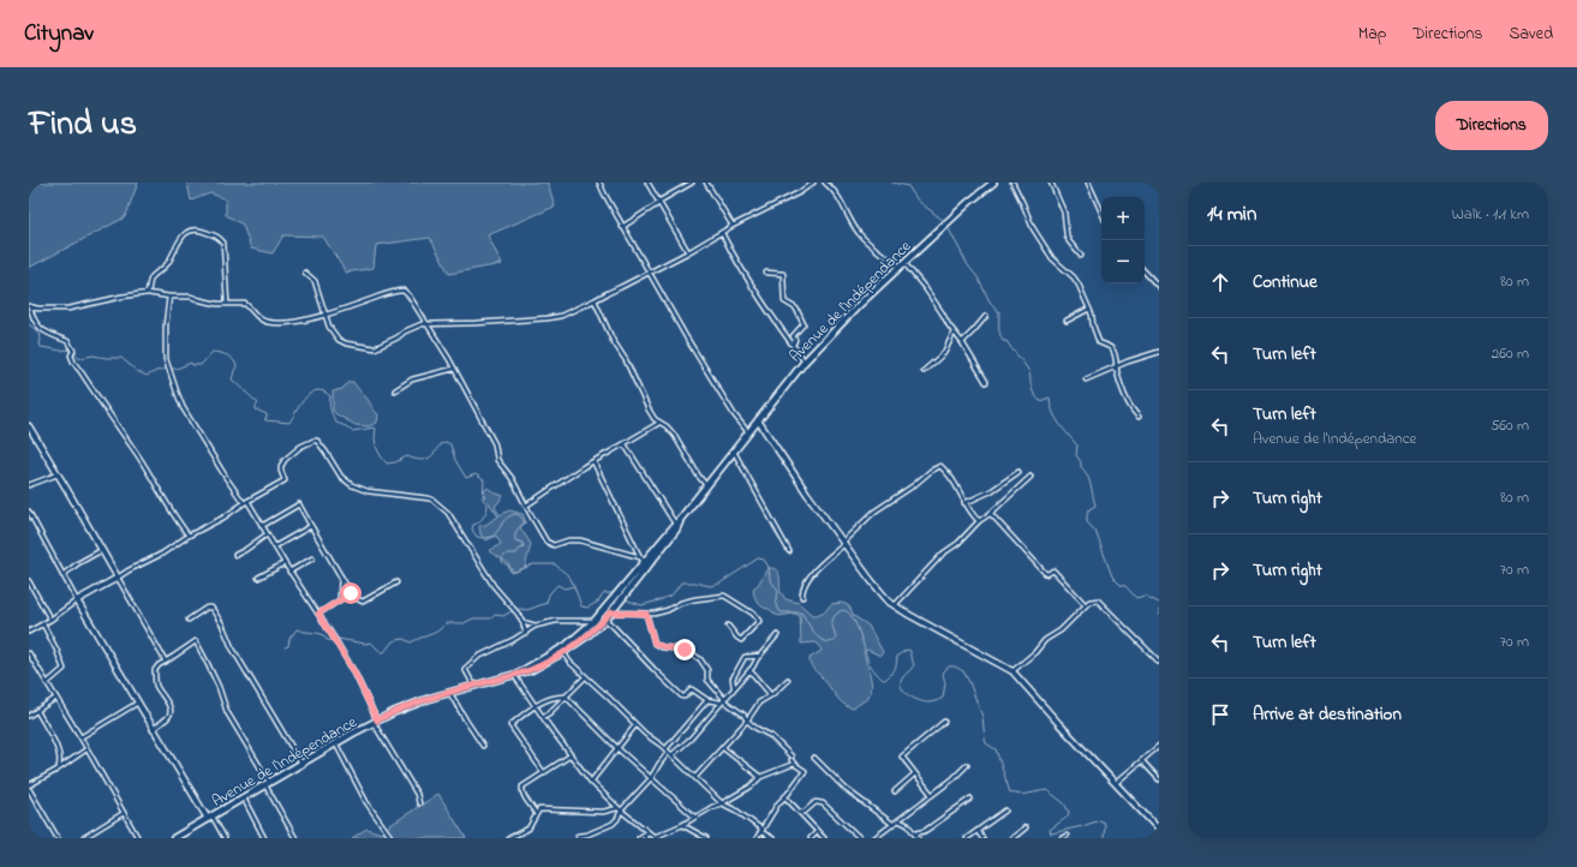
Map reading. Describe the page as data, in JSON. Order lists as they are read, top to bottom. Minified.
{"streets":{"main road":["Avenue de l'Indépendance"]},"page":{"header":"Citynav","nav":["Map","Directions","Saved"],"title":"Find us","buttons":"Directions","heading":["14 min","Walk · 1.1 km"],"map_buttons":["+","−"],"list":[["Continue","80 m"],["Turn left","260 m"],["Turn left","Avenue de l'Indépendance","560 m"],["Turn right","80 m"],["Turn right","70 m"],["Turn left","70 m"],"Arrive at destination"]}}
